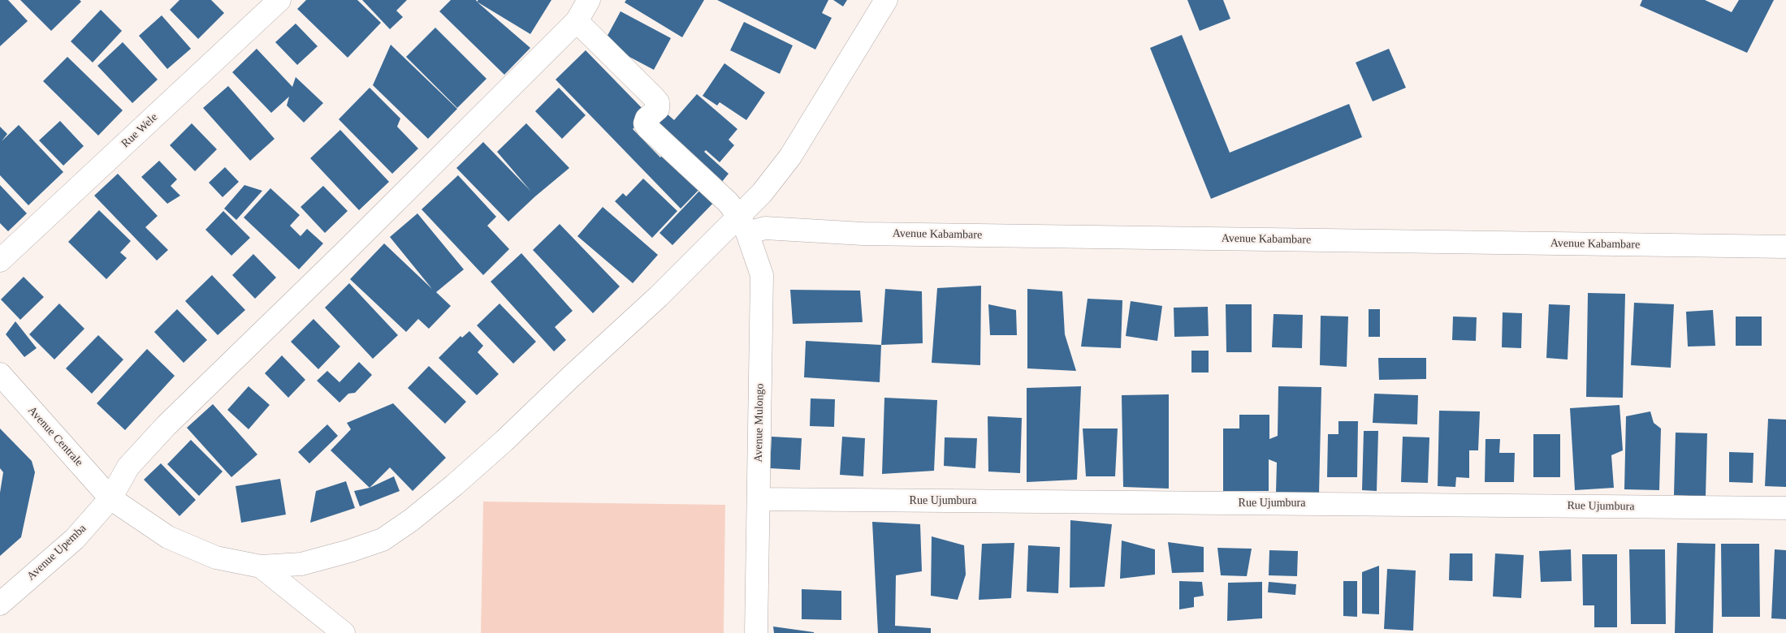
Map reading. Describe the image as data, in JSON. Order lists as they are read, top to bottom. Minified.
{"streets":{"street":["Rue Wele","Avenue Kabambare","Avenue Mulongo","Avenue Centrale","Rue Ujumbura","Avenue Upemba"]},"crossings":[["Avenue Kabambare","Avenue Mulongo"],["Avenue Mulongo","Rue Ujumbura"],["Avenue Mulongo","Avenue Upemba"],["Avenue Centrale","Avenue Upemba"]]}
